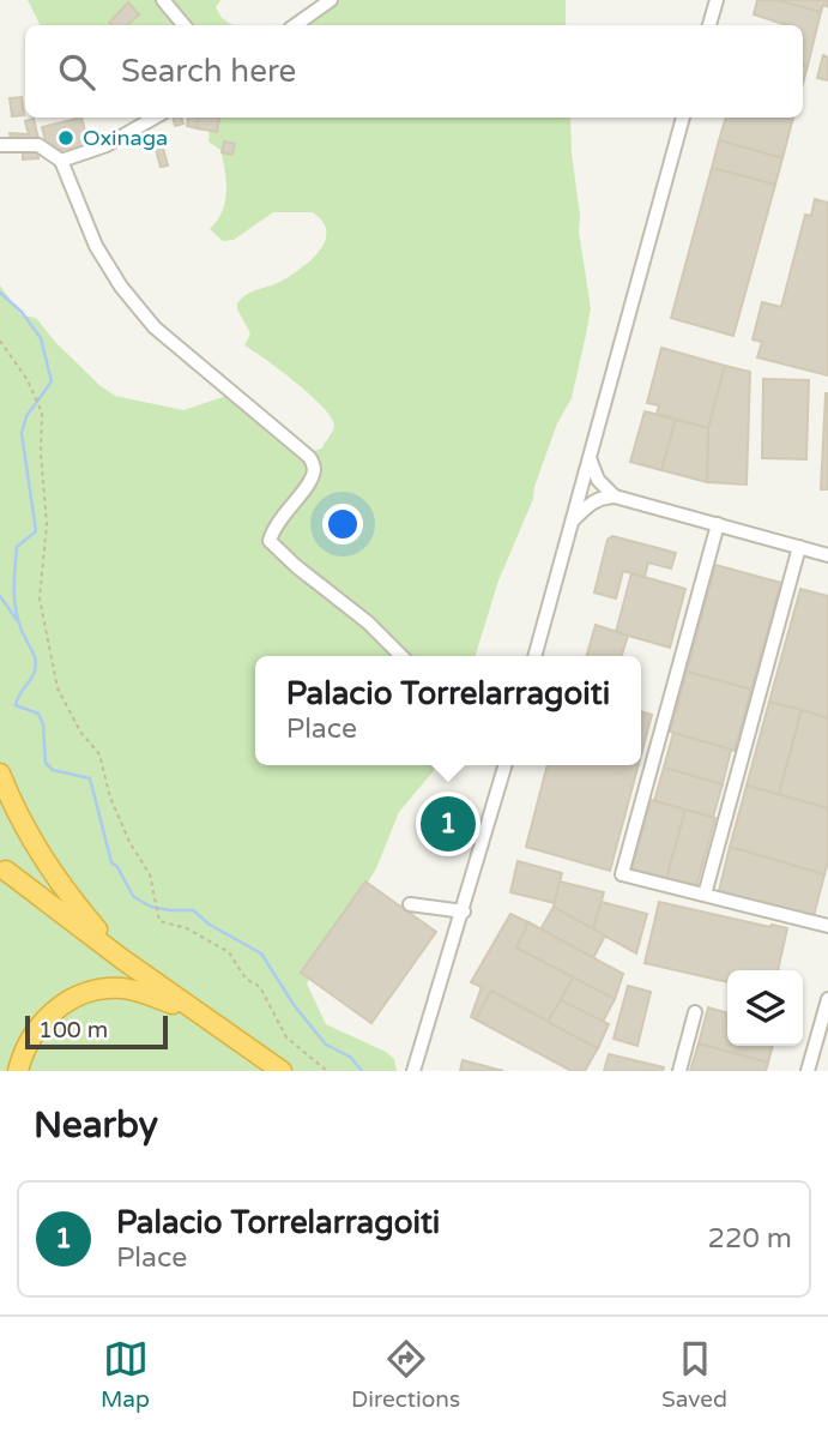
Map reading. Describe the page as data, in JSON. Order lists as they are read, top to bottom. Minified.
{"places":["Oxinaga"],"scale_bar":"100 m","page":{"search":"Search here","popup":["Palacio Torrelarragoiti","Place"],"pins":"1","scale":"100 m","heading":"Nearby","list":[{"mark":"1","name":"Palacio Torrelarragoiti","note":"Place","value":"220 m"}],"nav":["Map","Directions","Saved"]}}
